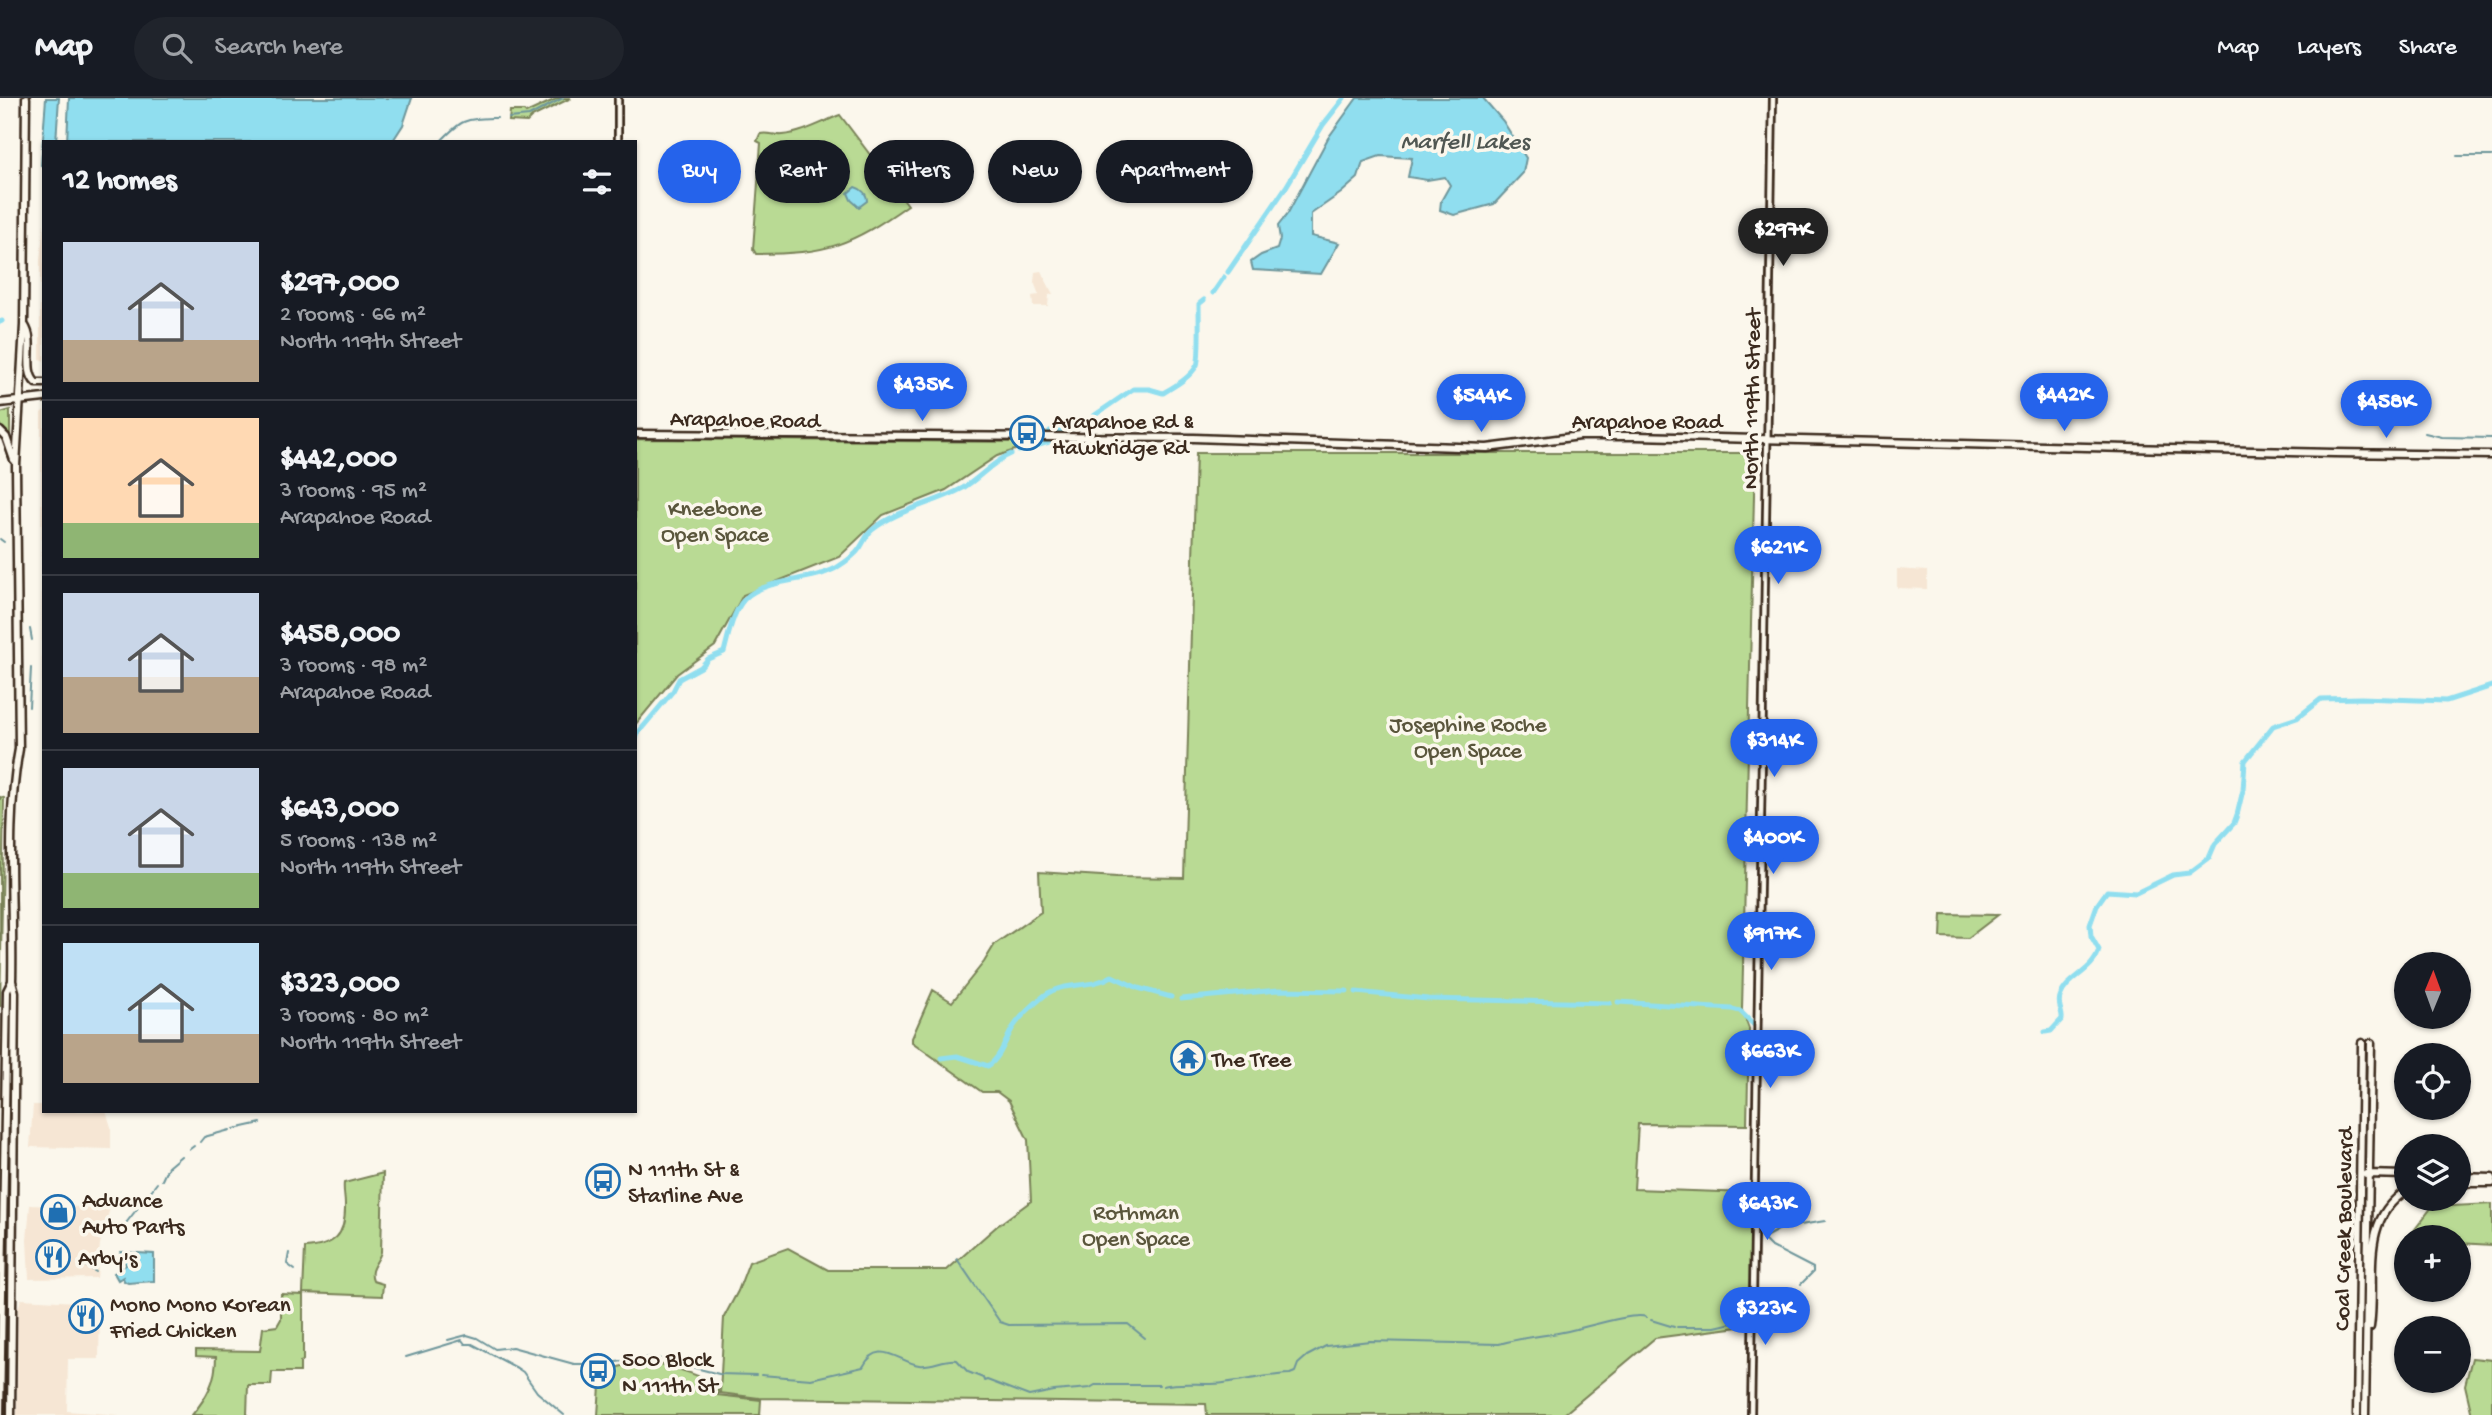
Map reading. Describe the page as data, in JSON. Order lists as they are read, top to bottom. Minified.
{"streets":{"main road":["Arapahoe Road","Coal Creek Boulevard"],"street":["North 119th Street"]},"crossings":[["North 119th Street","Arapahoe Road"]],"water":["Marfell Lakes"],"parks":["Kneebone Open Space","Josephine Roche Open Space","Rothman Open Space"],"places":{"bus stop":["Arapahoe Rd & Hawkridge Rd","N 111th St & Starline Ave","500 Block N 111th St"],"temple":["The Tree"],"shop":["Advance Auto Parts"],"restaurant":["Arby's","Mono Mono Korean Fried Chicken"]},"north":"top","page":{"header":"Map","search":"Search here","nav":["Map","Layers","Share"],"chip":["Buy","Rent","Filters","New","Apartment"],"heading":"12 homes","price":["$297K","$435K","$442K","$544K","$458K","$621K","$314K","$400K","$917K","$663K","$643K","$323K"],"list":[{"name":"$297,000","note":"2 rooms · 66 m² · North 119th Street"},{"name":"$442,000","note":"3 rooms · 95 m² · Arapahoe Road"},{"name":"$458,000","note":"3 rooms · 98 m² · Arapahoe Road"},{"name":"$643,000","note":"5 rooms · 138 m² · North 119th Street"},{"name":"$323,000","note":"3 rooms · 80 m² · North 119th Street"}],"map_buttons":["+","−"]}}
